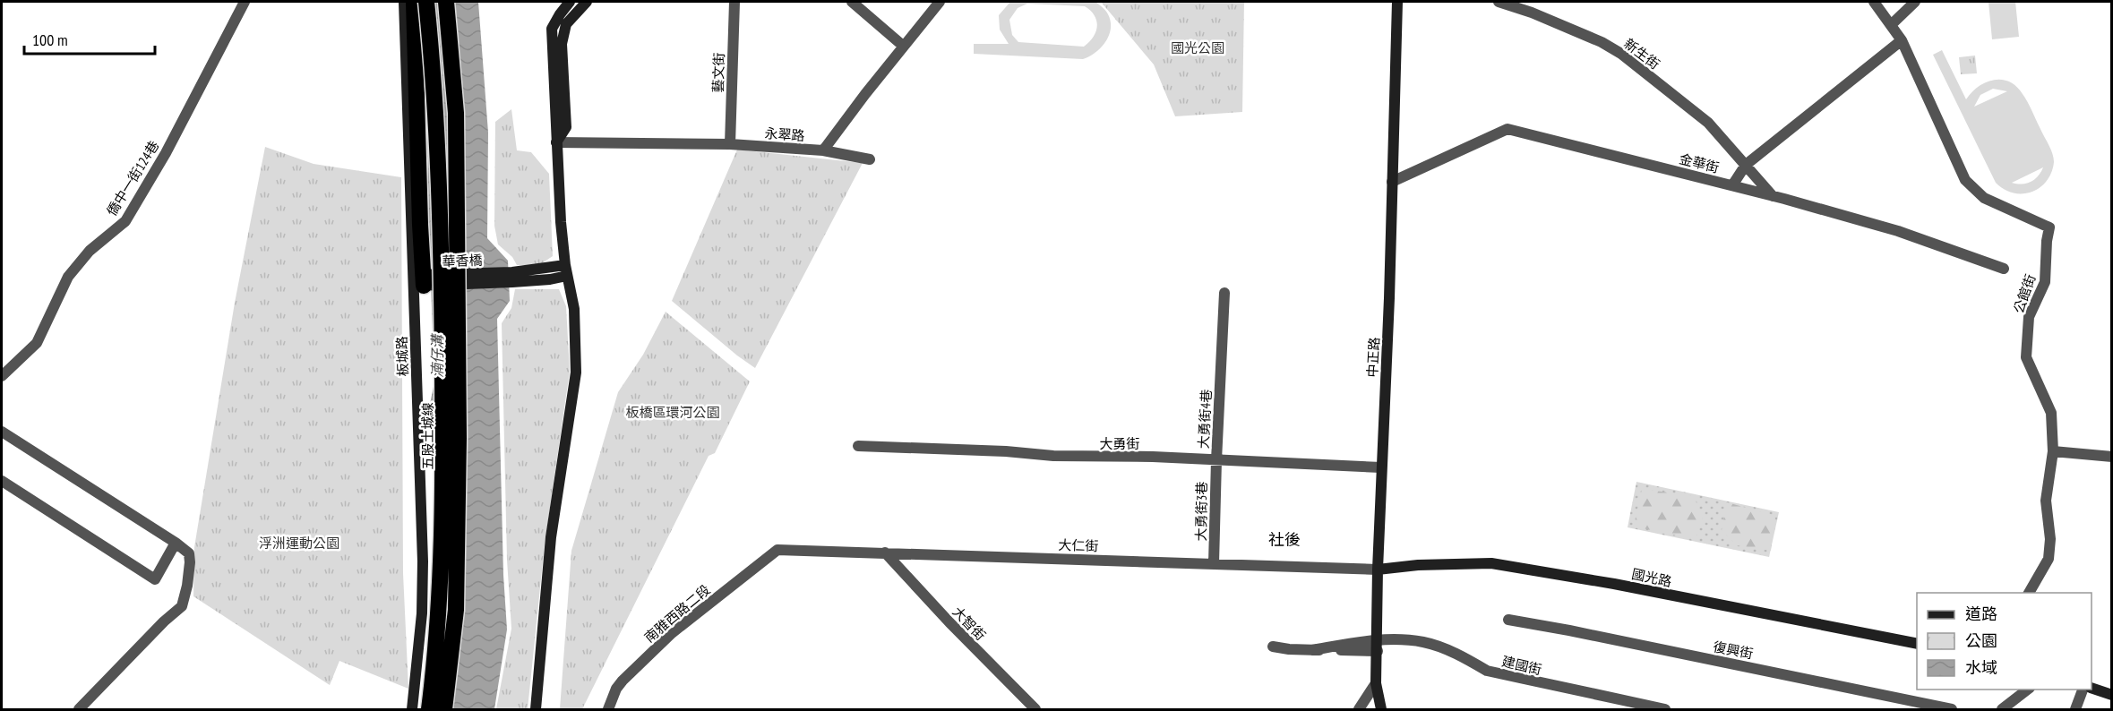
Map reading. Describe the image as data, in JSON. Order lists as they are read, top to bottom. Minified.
{"streets":{"highway":["五股土城線"],"street":["新生街","藝文街","永翠路","金華街","僑中一街124巷","華香橋","公館街","板城路","中正路","大勇街4巷","大勇街","大勇街3巷","大仁街","國光路","南雅西路二段","大智街","復興街","建國街"]},"crossings":[["新生街","金華街"],["藝文街","永翠路"],["金華街","中正路"],["華香橋","板城路"],["中正路","大勇街"],["中正路","大仁街"],["中正路","國光路"],["中正路","建國街"],["大勇街4巷","大勇街"],["大勇街4巷","大勇街3巷"],["大勇街","大勇街3巷"],["大勇街3巷","大仁街"],["大仁街","國光路"],["大仁街","南雅西路二段"],["大仁街","大智街"]],"districts":["社後"],"water":["湳仔溝"],"parks":["國光公園","板橋區環河公園","浮洲運動公園"],"legend":["道路","公園","水域"],"scale_bar":"100 m"}
